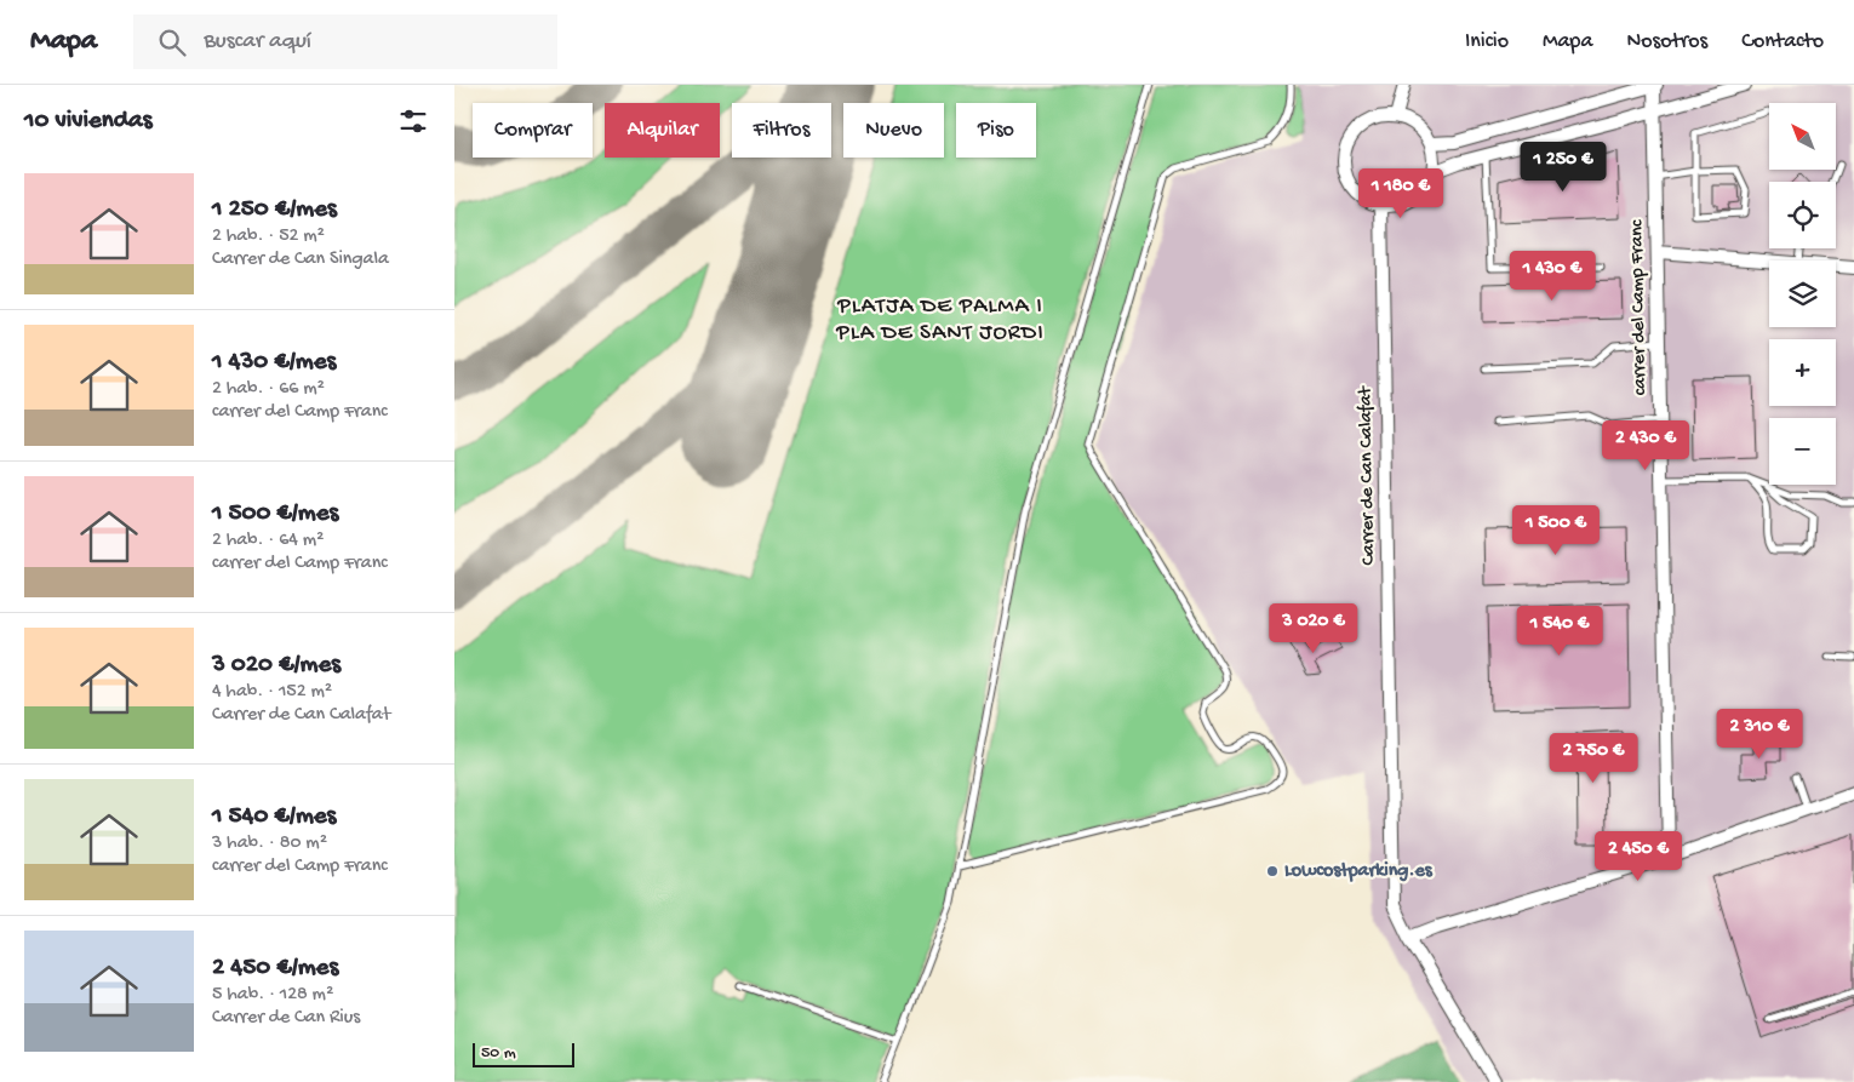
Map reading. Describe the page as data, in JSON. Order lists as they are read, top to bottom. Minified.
{"streets":{"street":["carrer del Camp Franc","Carrer de Can Calafat"]},"districts":["PLATJA DE PALMA I PLA DE SANT JORDI"],"places":["Lowcostparking.es"],"scale_bar":"50 m","north":"top left","page":{"header":"Mapa","search":"Buscar aquí","nav":["Inicio","Mapa","Nosotros","Contacto"],"heading":"10 viviendas","map_buttons":["+","−"],"chip":["Comprar","Alquilar","Filtros","Nuevo","Piso"],"price":["1 250 €","1 180 €","1 430 €","2 430 €","1 500 €","3 020 €","1 540 €","2 310 €","2 750 €","2 450 €"],"list":[{"name":"1 250 €/mes","note":"2 hab. · 52 m² · Carrer de Can Singala"},{"name":"1 430 €/mes","note":"2 hab. · 66 m² · carrer del Camp Franc"},{"name":"1 500 €/mes","note":"2 hab. · 64 m² · carrer del Camp Franc"},{"name":"3 020 €/mes","note":"4 hab. · 152 m² · Carrer de Can Calafat"},{"name":"1 540 €/mes","note":"3 hab. · 80 m² · carrer del Camp Franc"},{"name":"2 450 €/mes","note":"5 hab. · 128 m² · Carrer de Can Rius"}],"scale":"50 m"}}
